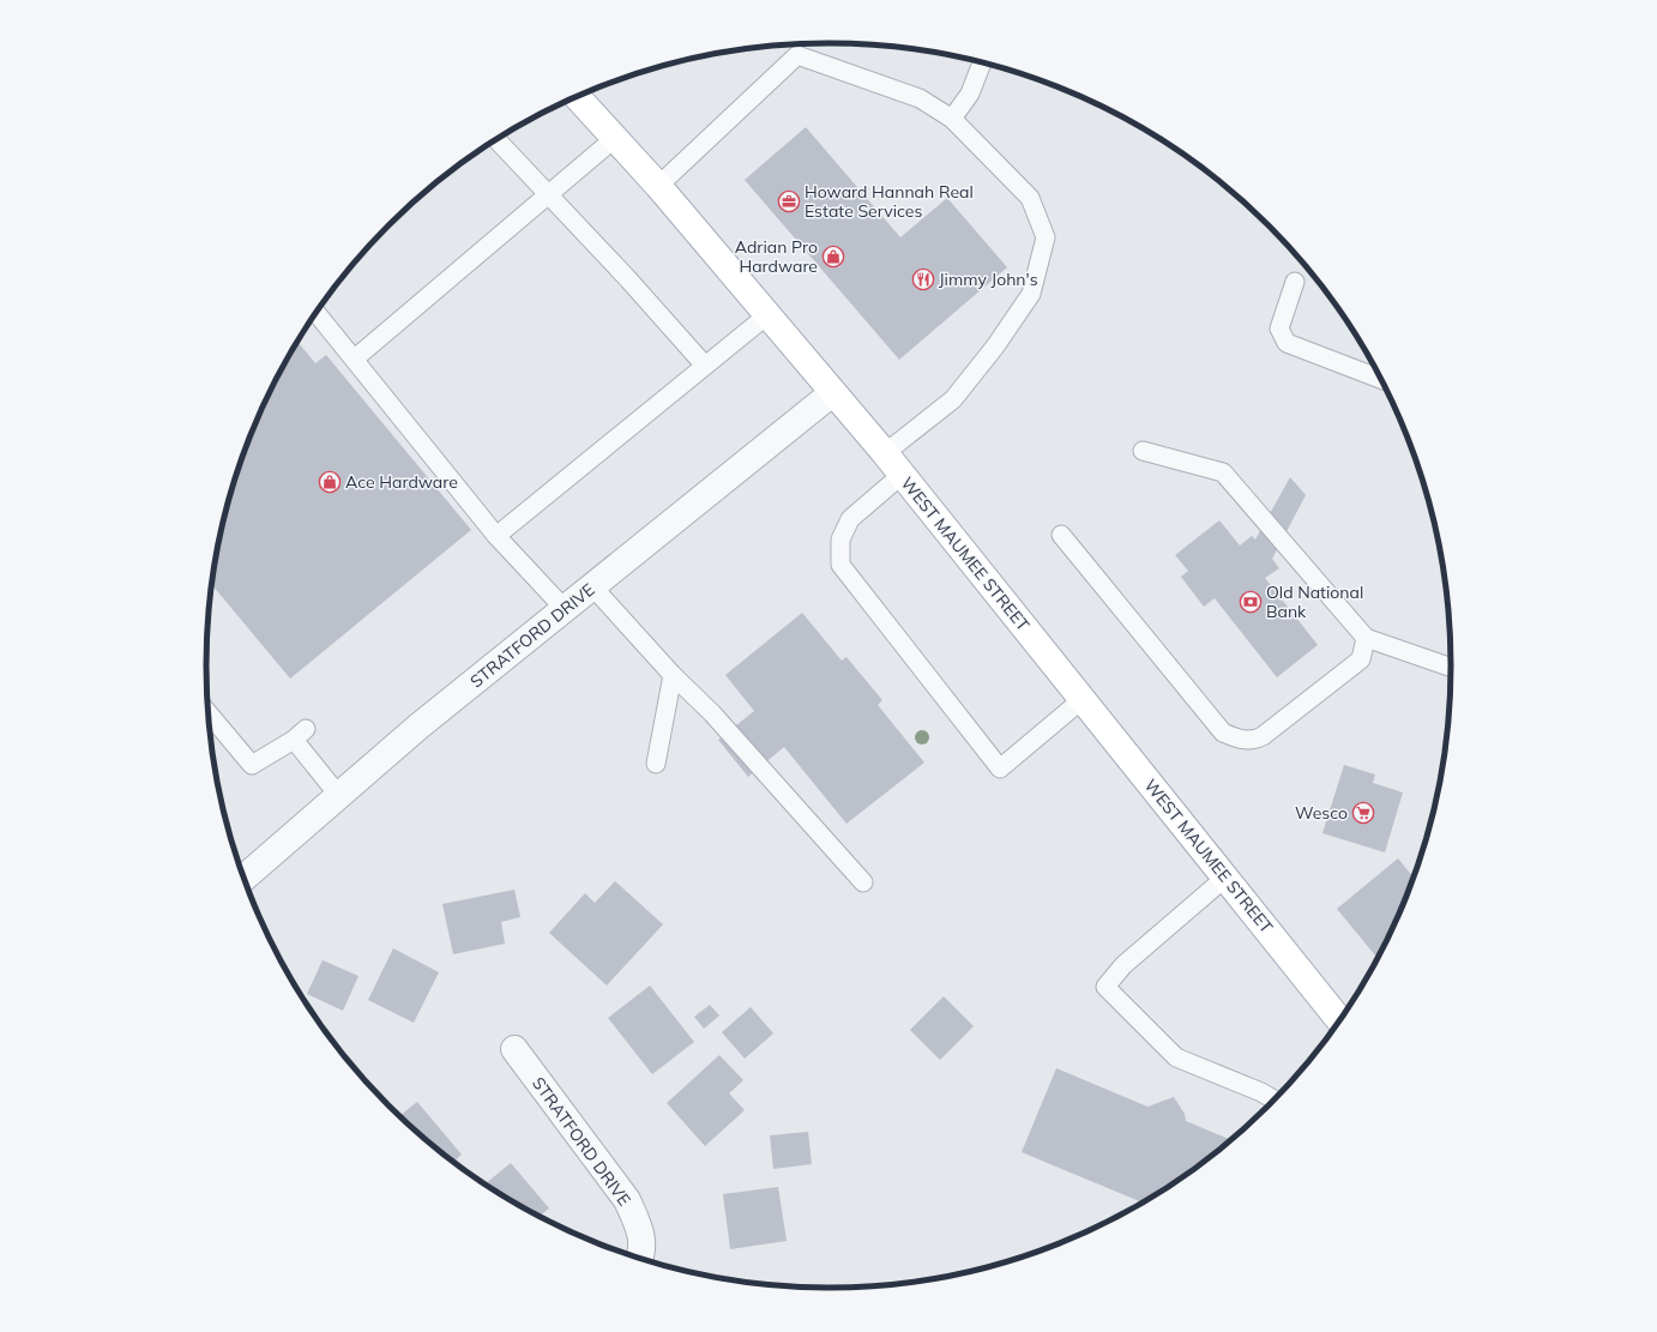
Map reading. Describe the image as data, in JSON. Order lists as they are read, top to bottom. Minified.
{"streets":{"main road":["WEST MAUMEE STREET"],"street":["STRATFORD DRIVE"]},"crossings":[["WEST MAUMEE STREET","STRATFORD DRIVE"]],"places":{"office":["Howard Hannah Real Estate Services"],"shop":["Adrian Pro Hardware","Ace Hardware"],"restaurant":["Jimmy John's"],"bank":["Old National Bank"],"supermarket":["Wesco"]}}
